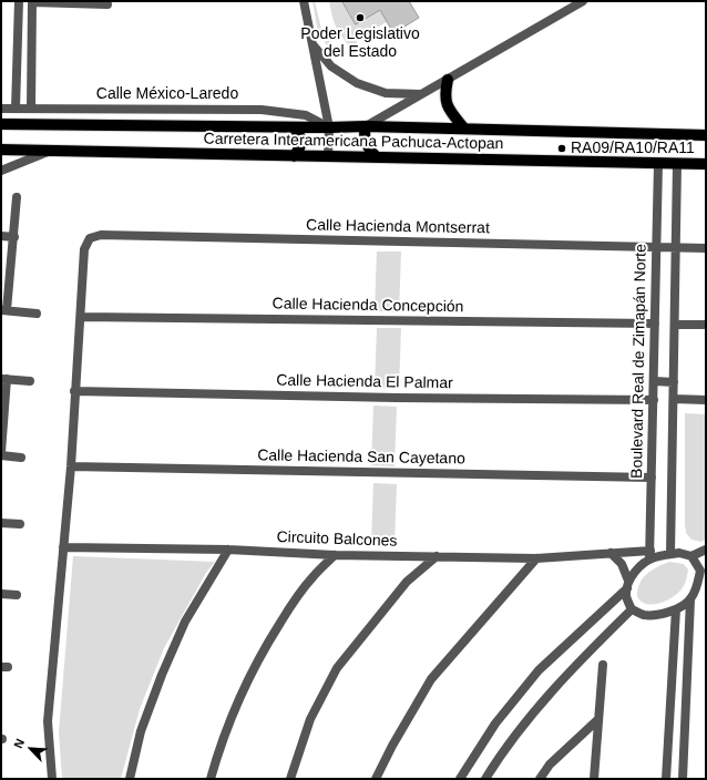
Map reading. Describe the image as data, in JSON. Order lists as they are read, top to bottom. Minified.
{"streets":{"main road":["Carretera Interamericana Pachuca-Actopan"],"street":["Calle México-Laredo","Calle Hacienda Montserrat","Calle Hacienda Concepción","Boulevard Real de Zimapán Norte","Calle Hacienda El Palmar","Calle Hacienda San Cayetano","Circuito Balcones"]},"crossings":[["Calle México-Laredo","Carretera Interamericana Pachuca-Actopan"],["Carretera Interamericana Pachuca-Actopan","Boulevard Real de Zimapán Norte"],["Calle Hacienda Montserrat","Calle Hacienda Concepción"],["Calle Hacienda Montserrat","Boulevard Real de Zimapán Norte"],["Calle Hacienda Concepción","Boulevard Real de Zimapán Norte"],["Boulevard Real de Zimapán Norte","Calle Hacienda El Palmar"],["Boulevard Real de Zimapán Norte","Calle Hacienda San Cayetano"],["Boulevard Real de Zimapán Norte","Circuito Balcones"]],"places":["Poder Legislativo del Estado","RA09/RA10/RA11"],"north":"top left"}
